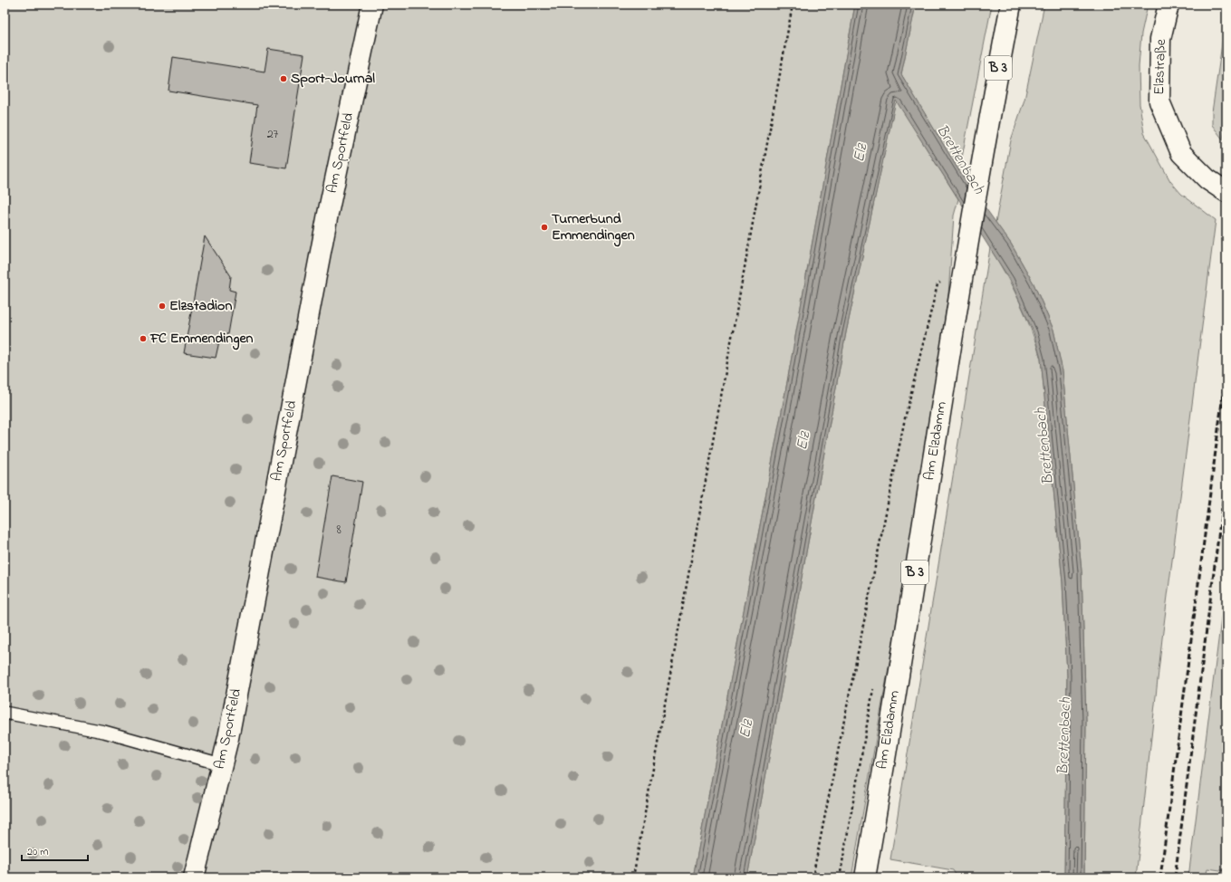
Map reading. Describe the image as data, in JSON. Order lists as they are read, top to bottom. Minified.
{"streets":{"street":["Elzstraße","B 3","Am Sportfeld","Am Elzdamm"]},"water":["Elz","Brettenbach"],"places":["Sport-Journal","Turnerbund Emmendingen","Elzstadion","FC Emmendingen"],"house_numbers":["27","8"],"scale_bar":"20 m"}
